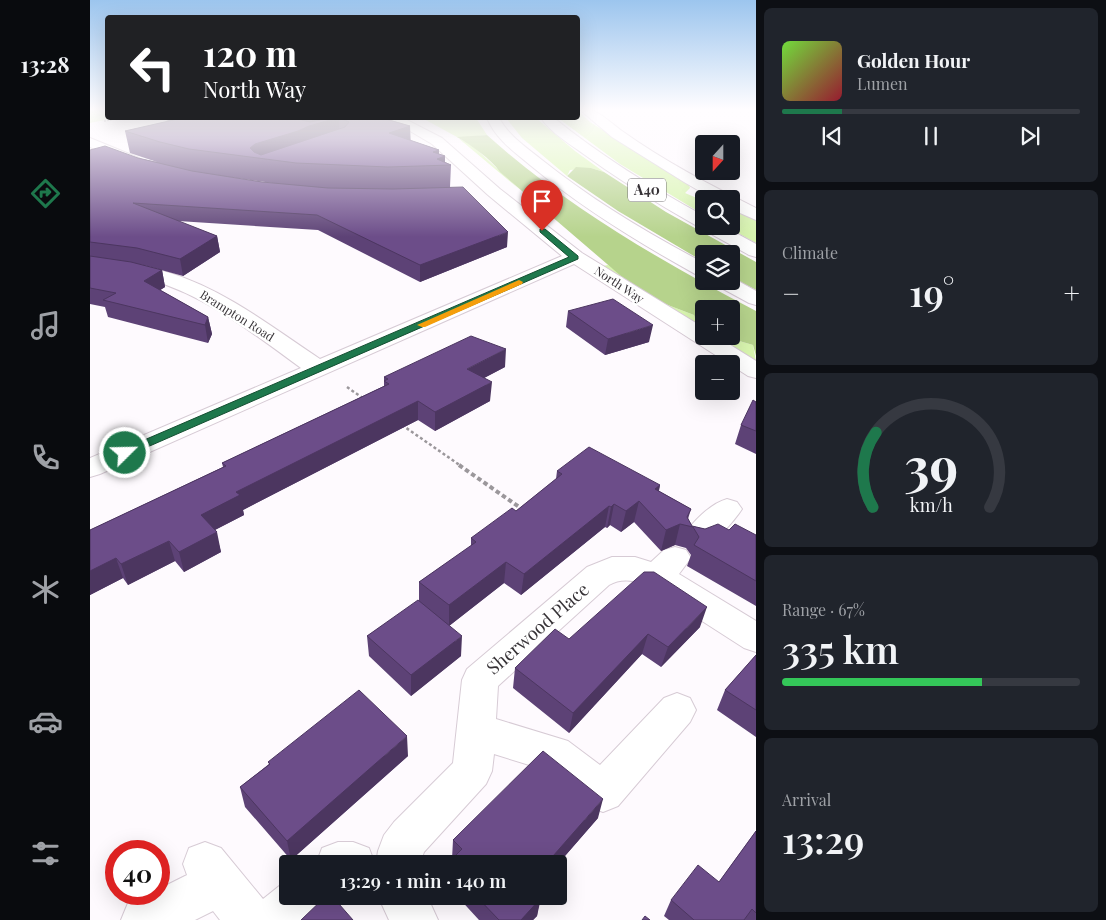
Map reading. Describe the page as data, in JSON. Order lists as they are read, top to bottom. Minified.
{"streets":{"main road":["A40","North Way","Brampton Road","Sherwood Place"]},"north":"bottom","page":{"tabs":"13:28","turn":["120 m","North Way"],"song":["Golden Hour","Lumen"],"map_buttons":["+","−"],"tile":["Climate",["Range · 67%","335 km"],["Arrival","13:29"]],"heat":["−","19°","+"],"limit":"40","trip":"13:29 · 1 min · 140 m","gauge":["39","km/h"]}}
